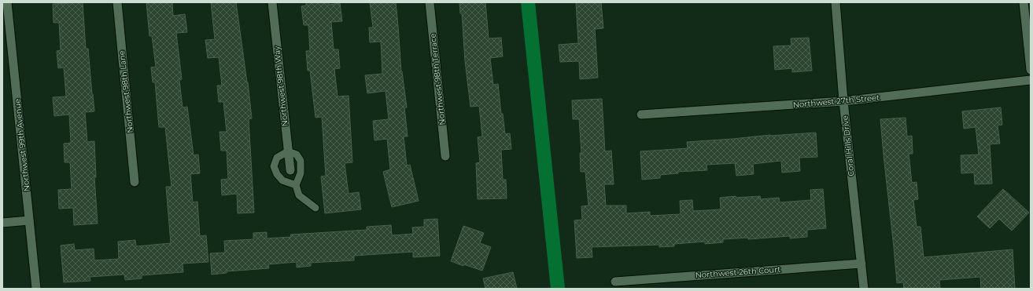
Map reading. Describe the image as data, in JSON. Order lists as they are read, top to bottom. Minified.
{"streets":{"street":["Northwest 98th Terrace","Northwest 98th Way","Northwest 98th Lane","Northwest 27th Street","Northwest 99th Avenue","Coral Hills Drive","Northwest 26th Court"]},"crossings":[["Northwest 27th Street","Coral Hills Drive"],["Coral Hills Drive","Northwest 26th Court"]]}
